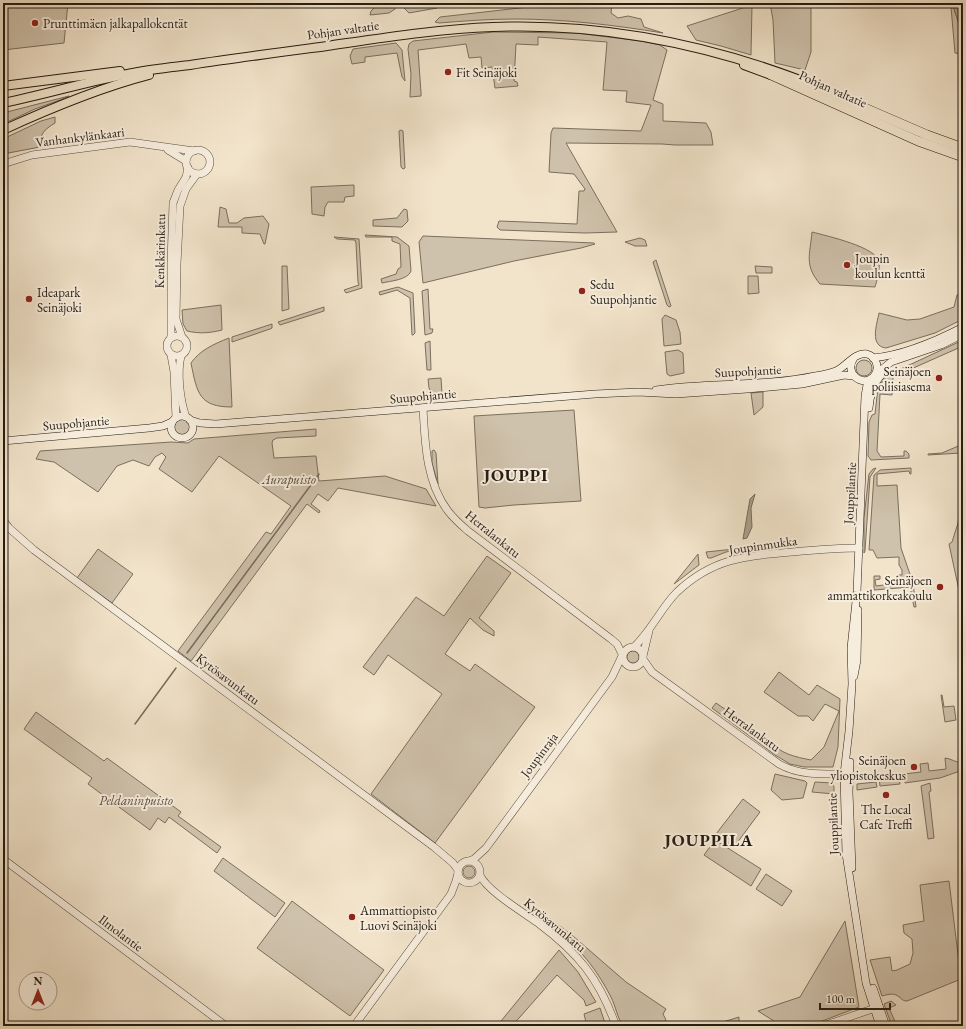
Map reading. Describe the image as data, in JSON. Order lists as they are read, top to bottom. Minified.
{"streets":{"highway":["Pohjan valtatie"],"street":["Vanhankylänkaari","Kenkkärinkatu","Suupohjantie","Jouppilantie","Herralankatu","Joupinmukka","Kytösavunkatu","Joupinraja","Ilmolantie"]},"crossings":[["Vanhankylänkaari","Kenkkärinkatu"],["Suupohjantie","Jouppilantie"],["Suupohjantie","Herralankatu"],["Jouppilantie","Herralankatu"],["Jouppilantie","Joupinmukka"],["Herralankatu","Joupinmukka"],["Herralankatu","Joupinraja"],["Joupinmukka","Joupinraja"],["Kytösavunkatu","Joupinraja"]],"districts":["JOUPPI","JOUPPILA"],"parks":["Aurapuisto","Peldaninpuisto"],"places":["Prunttimäen jalkapallokentät","Fit Seinäjoki","Joupin koulun kenttä","Sedu Suupohjantie","Ideapark Seinäjoki","Seinäjoen poliisiasema","Seinäjoen ammattikorkeakoulu","Seinäjoen yliopistokeskus","The Local Cafe Treffi","Ammattiopisto Luovi Seinäjoki"],"scale_bar":"100 m","north":"top"}
